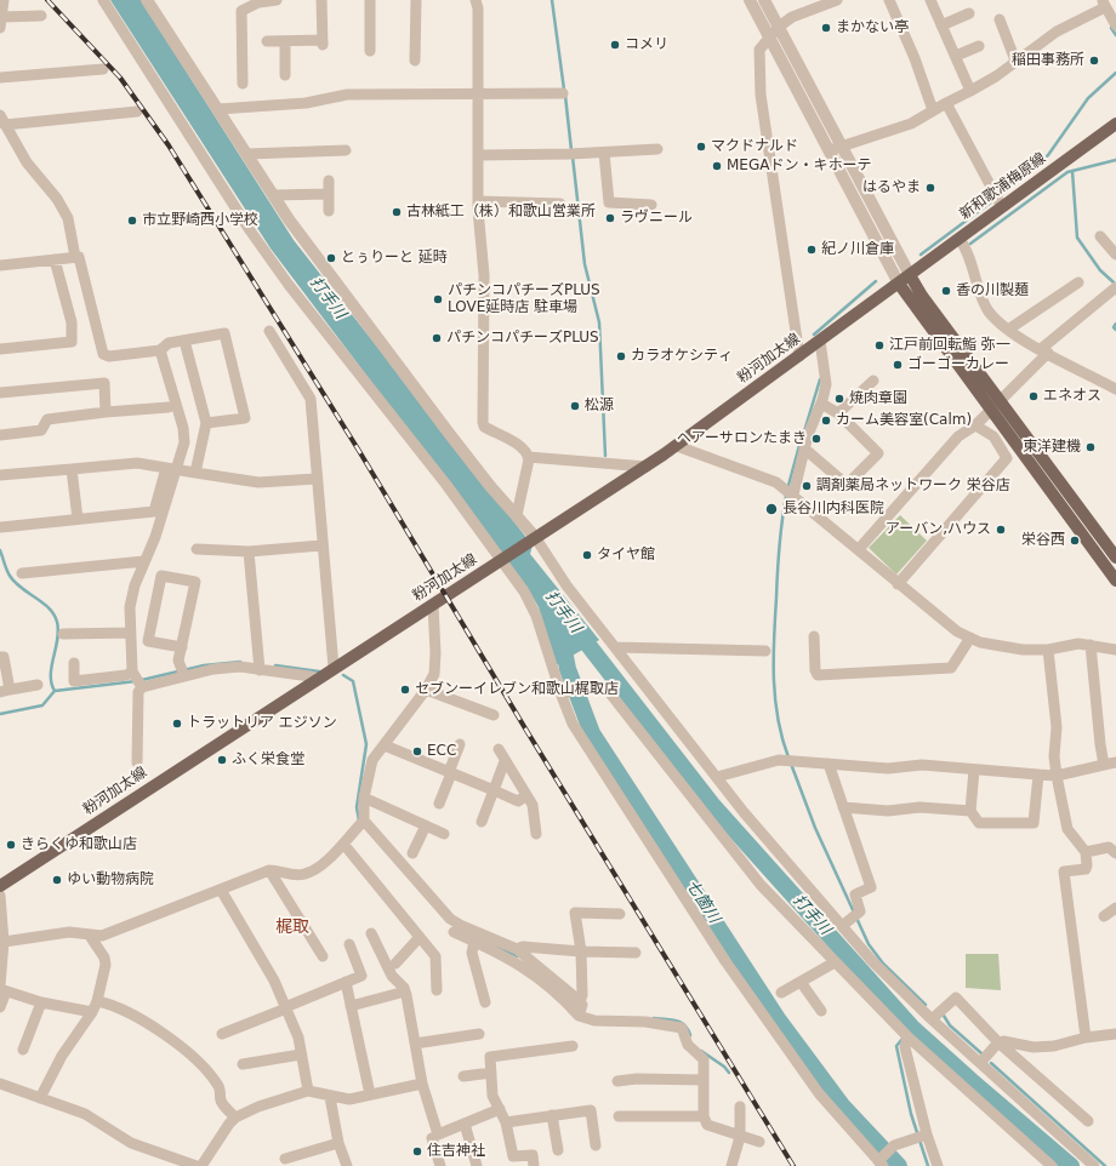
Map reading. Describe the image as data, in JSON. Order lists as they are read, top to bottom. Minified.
{"streets":{"main road":["新和歌浦梅原線","粉河加太線"]},"crossings":[["新和歌浦梅原線","粉河加太線"]],"districts":["梶取"],"water":["打手川","七箇川"],"places":["まかない亭","コメリ","稲田事務所","マクドナルド","MEGAドン・キホーテ","はるやま","古林紙工（株）和歌山営業所","ラヴニール","市立野崎西小学校","紀ノ川倉庫","とぅりーと 延時","香の川製麺","パチンコパチーズPLUS LOVE延時店 駐車場","パチンコパチーズPLUS","江戸前回転鮨 弥一","カラオケシティ","ゴーゴーカレー","エネオス","焼肉章園","松源","カーム美容室(Calm)","ヘアーサロンたまき","東洋建機","調剤薬局ネットワーク 栄谷店","長谷川内科医院","アーバン,ハウス","栄谷西","タイヤ館","セブンーイレブン和歌山梶取店","トラットリア エジソン","ECC","ふく栄食堂","きらくゆ和歌山店","ゆい動物病院","住吉神社"]}
